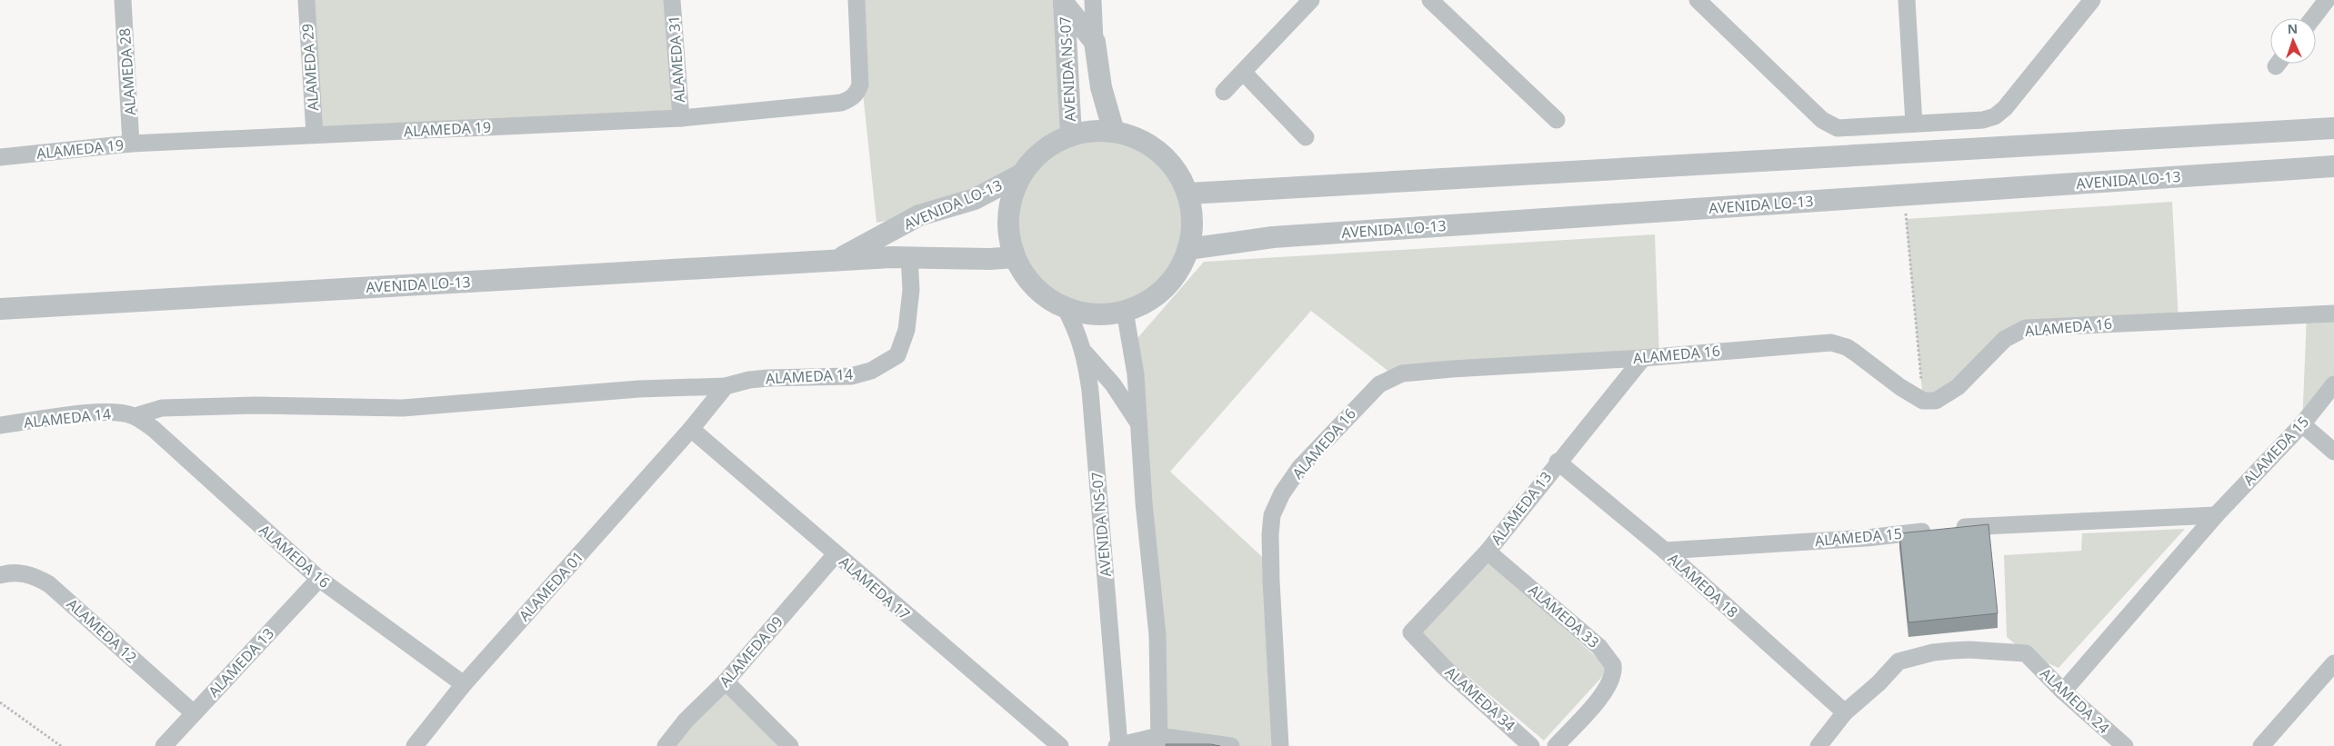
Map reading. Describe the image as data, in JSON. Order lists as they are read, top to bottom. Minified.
{"streets":{"street":["ALAMEDA 31","ALAMEDA 29","AVENIDA NS-07","ALAMEDA 28","ALAMEDA 19","AVENIDA LO-13","ALAMEDA 16","ALAMEDA 14","ALAMEDA 15","ALAMEDA 13","ALAMEDA 18","ALAMEDA 01","ALAMEDA 17","ALAMEDA 33","ALAMEDA 12","ALAMEDA 09","ALAMEDA 34","ALAMEDA 24"]},"crossings":[["ALAMEDA 31","ALAMEDA 19"],["ALAMEDA 29","ALAMEDA 19"],["ALAMEDA 28","ALAMEDA 19"],["AVENIDA LO-13","ALAMEDA 14"],["ALAMEDA 16","ALAMEDA 14"],["ALAMEDA 16","ALAMEDA 13"],["ALAMEDA 16","ALAMEDA 01"],["ALAMEDA 14","ALAMEDA 01"],["ALAMEDA 15","ALAMEDA 18"],["ALAMEDA 15","ALAMEDA 24"],["ALAMEDA 13","ALAMEDA 18"],["ALAMEDA 13","ALAMEDA 33"],["ALAMEDA 13","ALAMEDA 12"],["ALAMEDA 13","ALAMEDA 34"],["ALAMEDA 18","ALAMEDA 24"],["ALAMEDA 01","ALAMEDA 17"],["ALAMEDA 17","ALAMEDA 09"]],"north":"top"}
